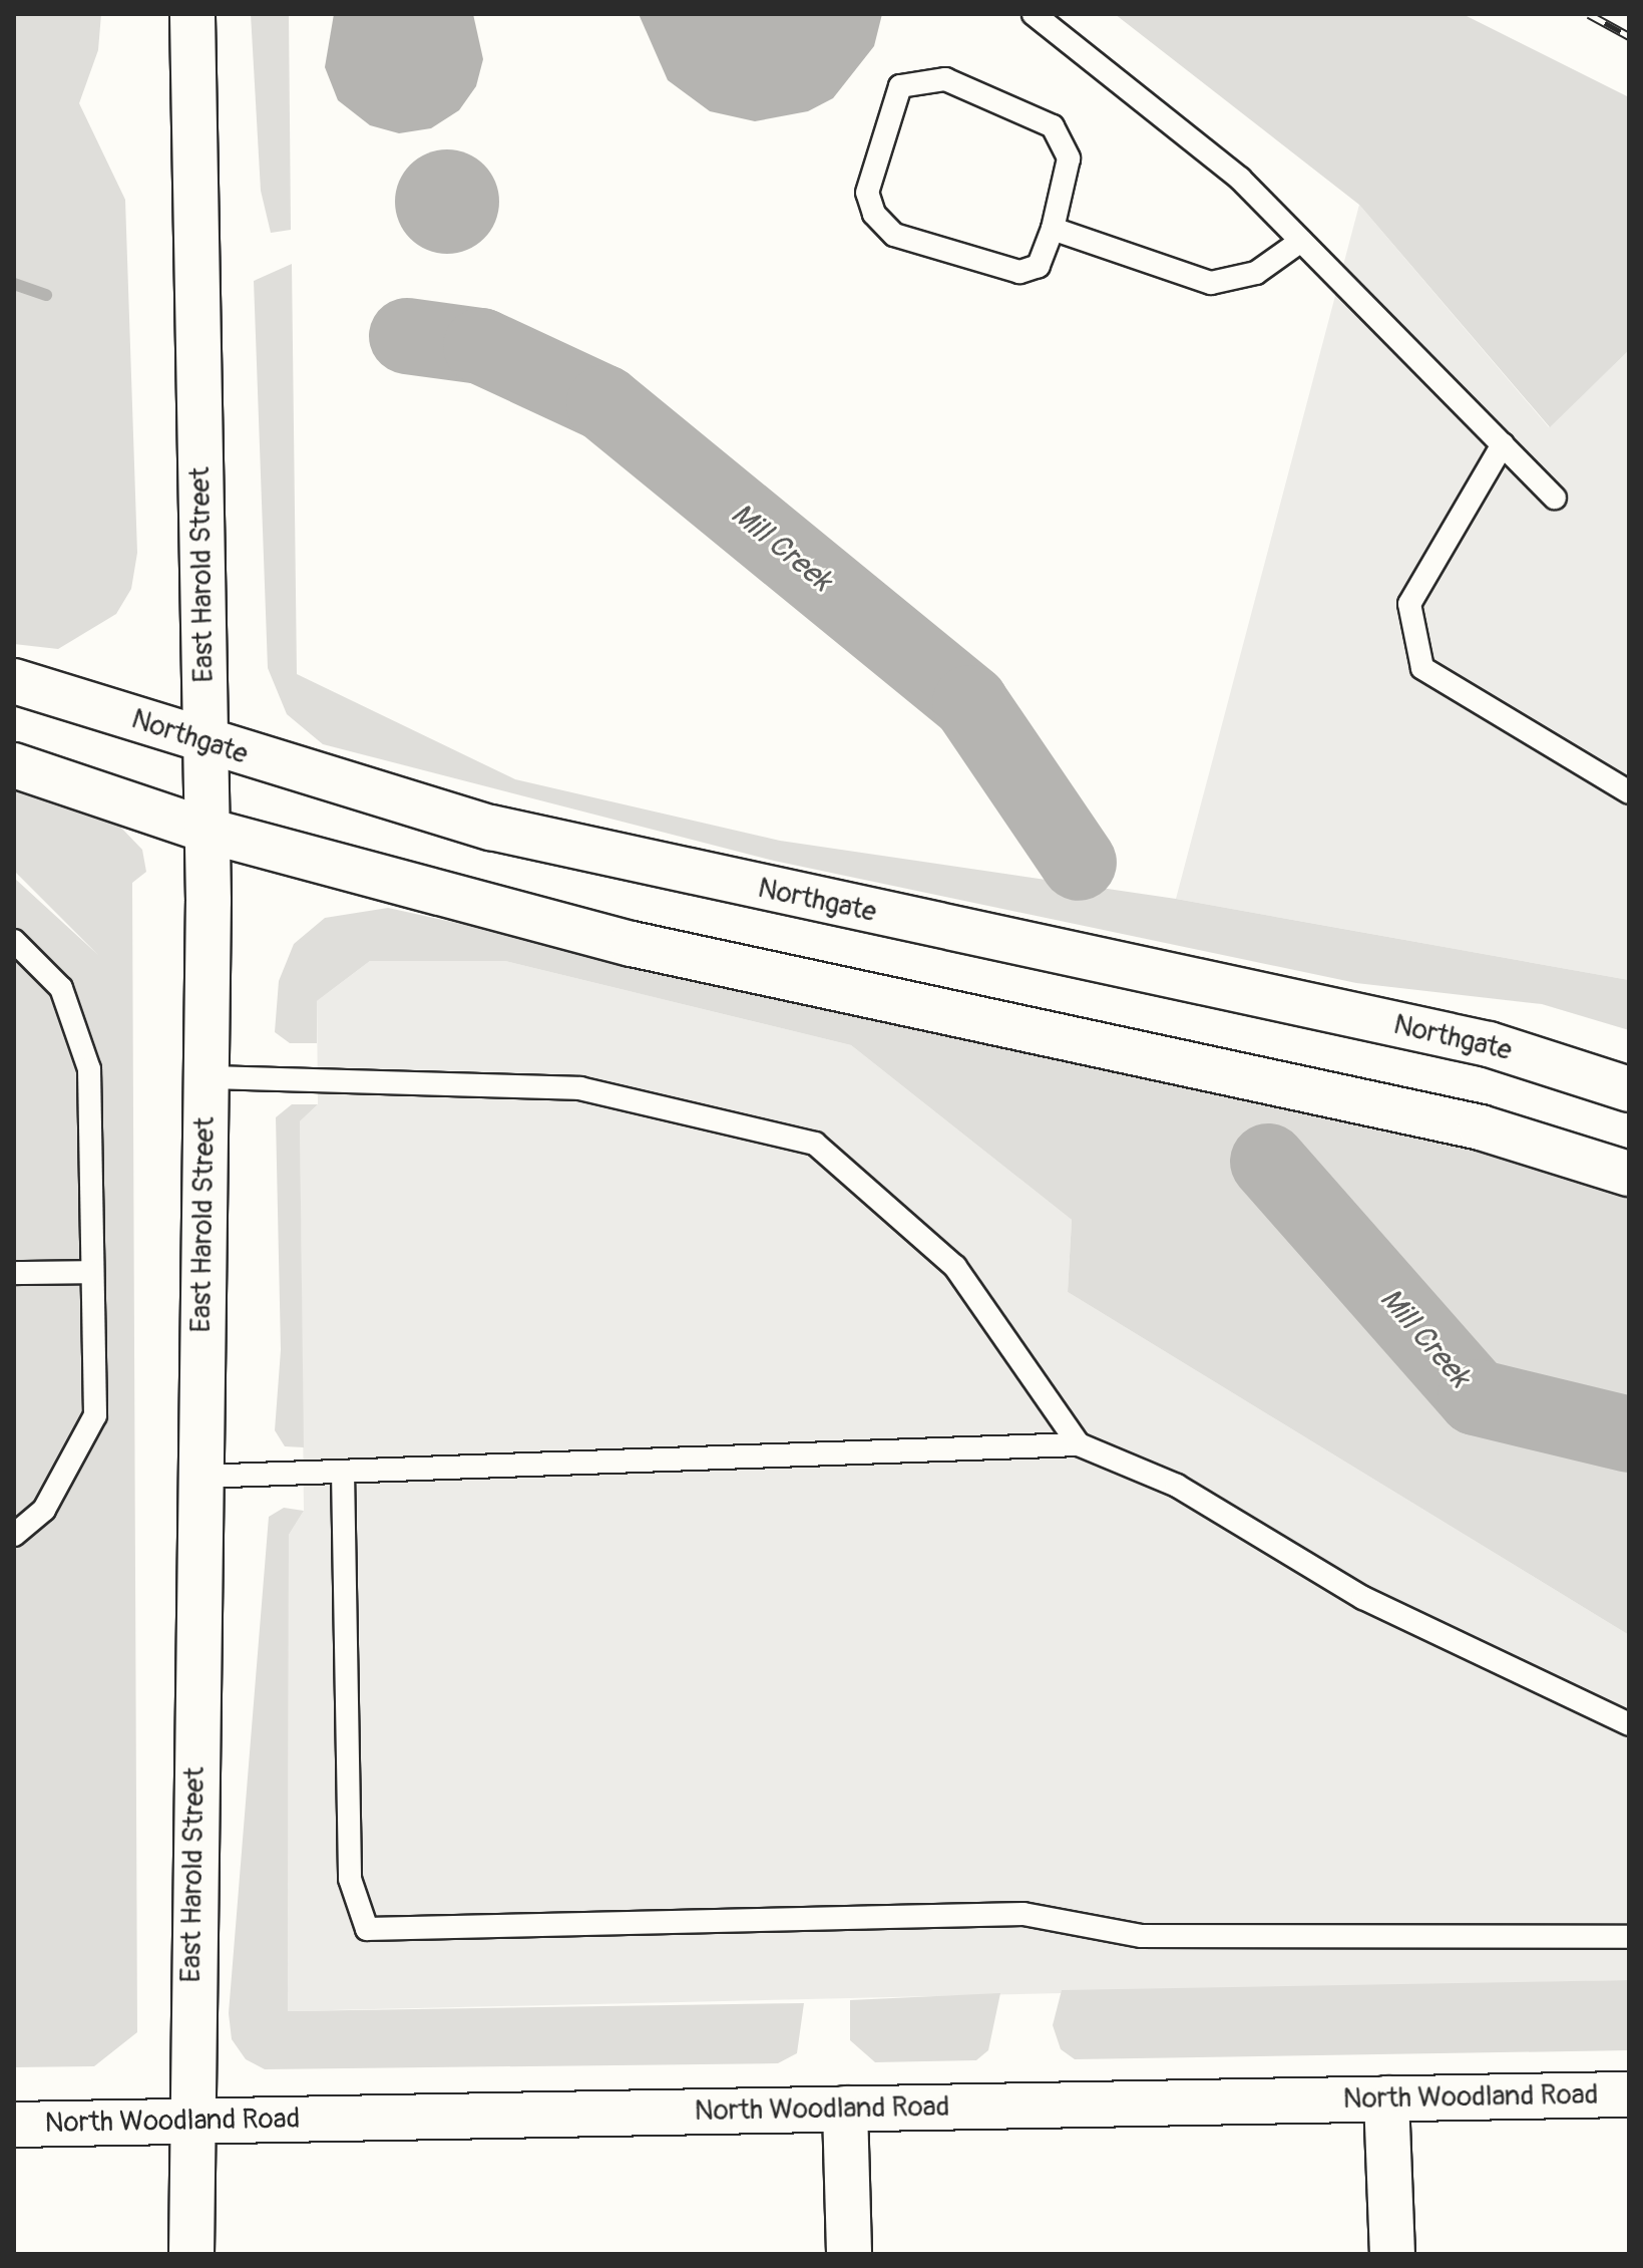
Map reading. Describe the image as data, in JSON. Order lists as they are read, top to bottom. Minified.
{"streets":{"main road":["East Harold Street","Northgate","North Woodland Road"]},"crossings":[["East Harold Street","Northgate"],["East Harold Street","North Woodland Road"]],"water":["Mill Creek"]}
